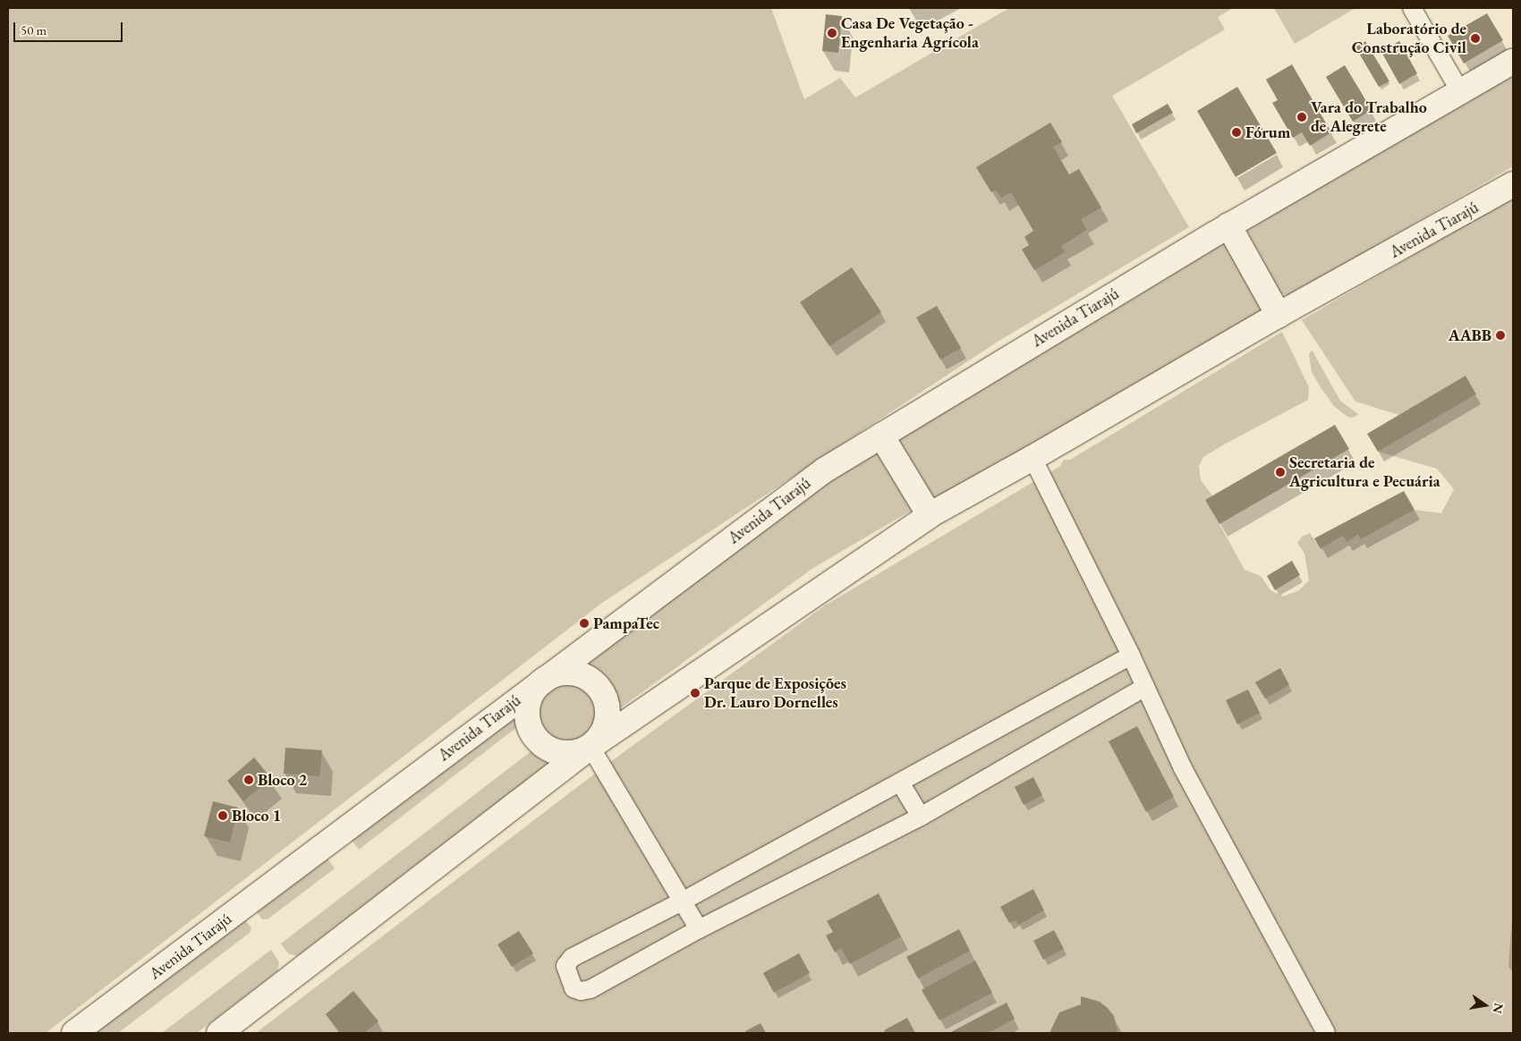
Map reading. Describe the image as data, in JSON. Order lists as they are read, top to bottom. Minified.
{"streets":{"main road":["Avenida Tiarajú"]},"places":["Casa De Vegetação - Engenharia Agrícola","Laboratório de Construção Civil","Vara do Trabalho de Alegrete","Fórum","AABB","Secretaria de Agricultura e Pecuária","PampaTec","Parque de Exposições Dr. Lauro Dornelles","Bloco 2","Bloco 1"],"scale_bar":"50 m","north":"right"}
